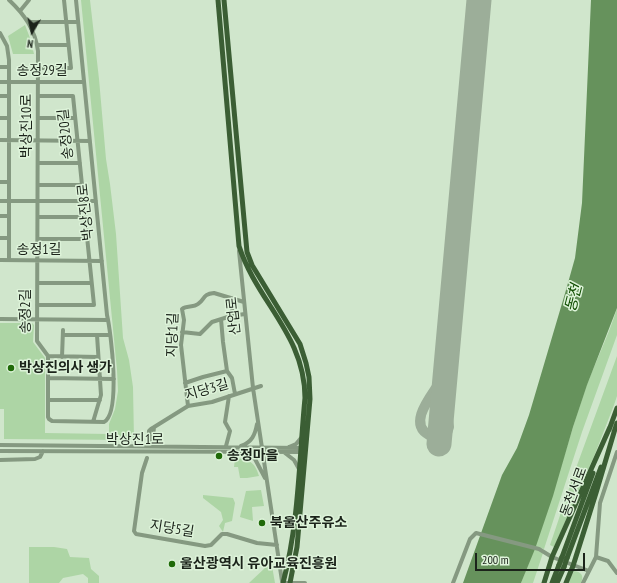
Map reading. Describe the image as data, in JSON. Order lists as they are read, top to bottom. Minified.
{"streets":{"main road":["산업로","동천서로"],"street":["송정29길","박상진10로","송정20길","박상진8로","송정1길","송정2길","지당1길","지당3길","박상진1로","지당5길"]},"crossings":[["송정29길","박상진10로"],["송정29길","박상진8로"],["박상진10로","송정20길"],["박상진10로","송정1길"],["박상진10로","송정2길"],["박상진8로","송정1길"],["송정1길","송정2길"],["산업로","지당1길"],["산업로","지당3길"],["산업로","박상진1로"],["산업로","지당5길"],["지당1길","지당3길"]],"water":["동천"],"places":["박상진의사 생가","송정마을","북울산주유소","울산광역시 유아교육진흥원"],"scale_bar":"200 m","north":"bottom"}
